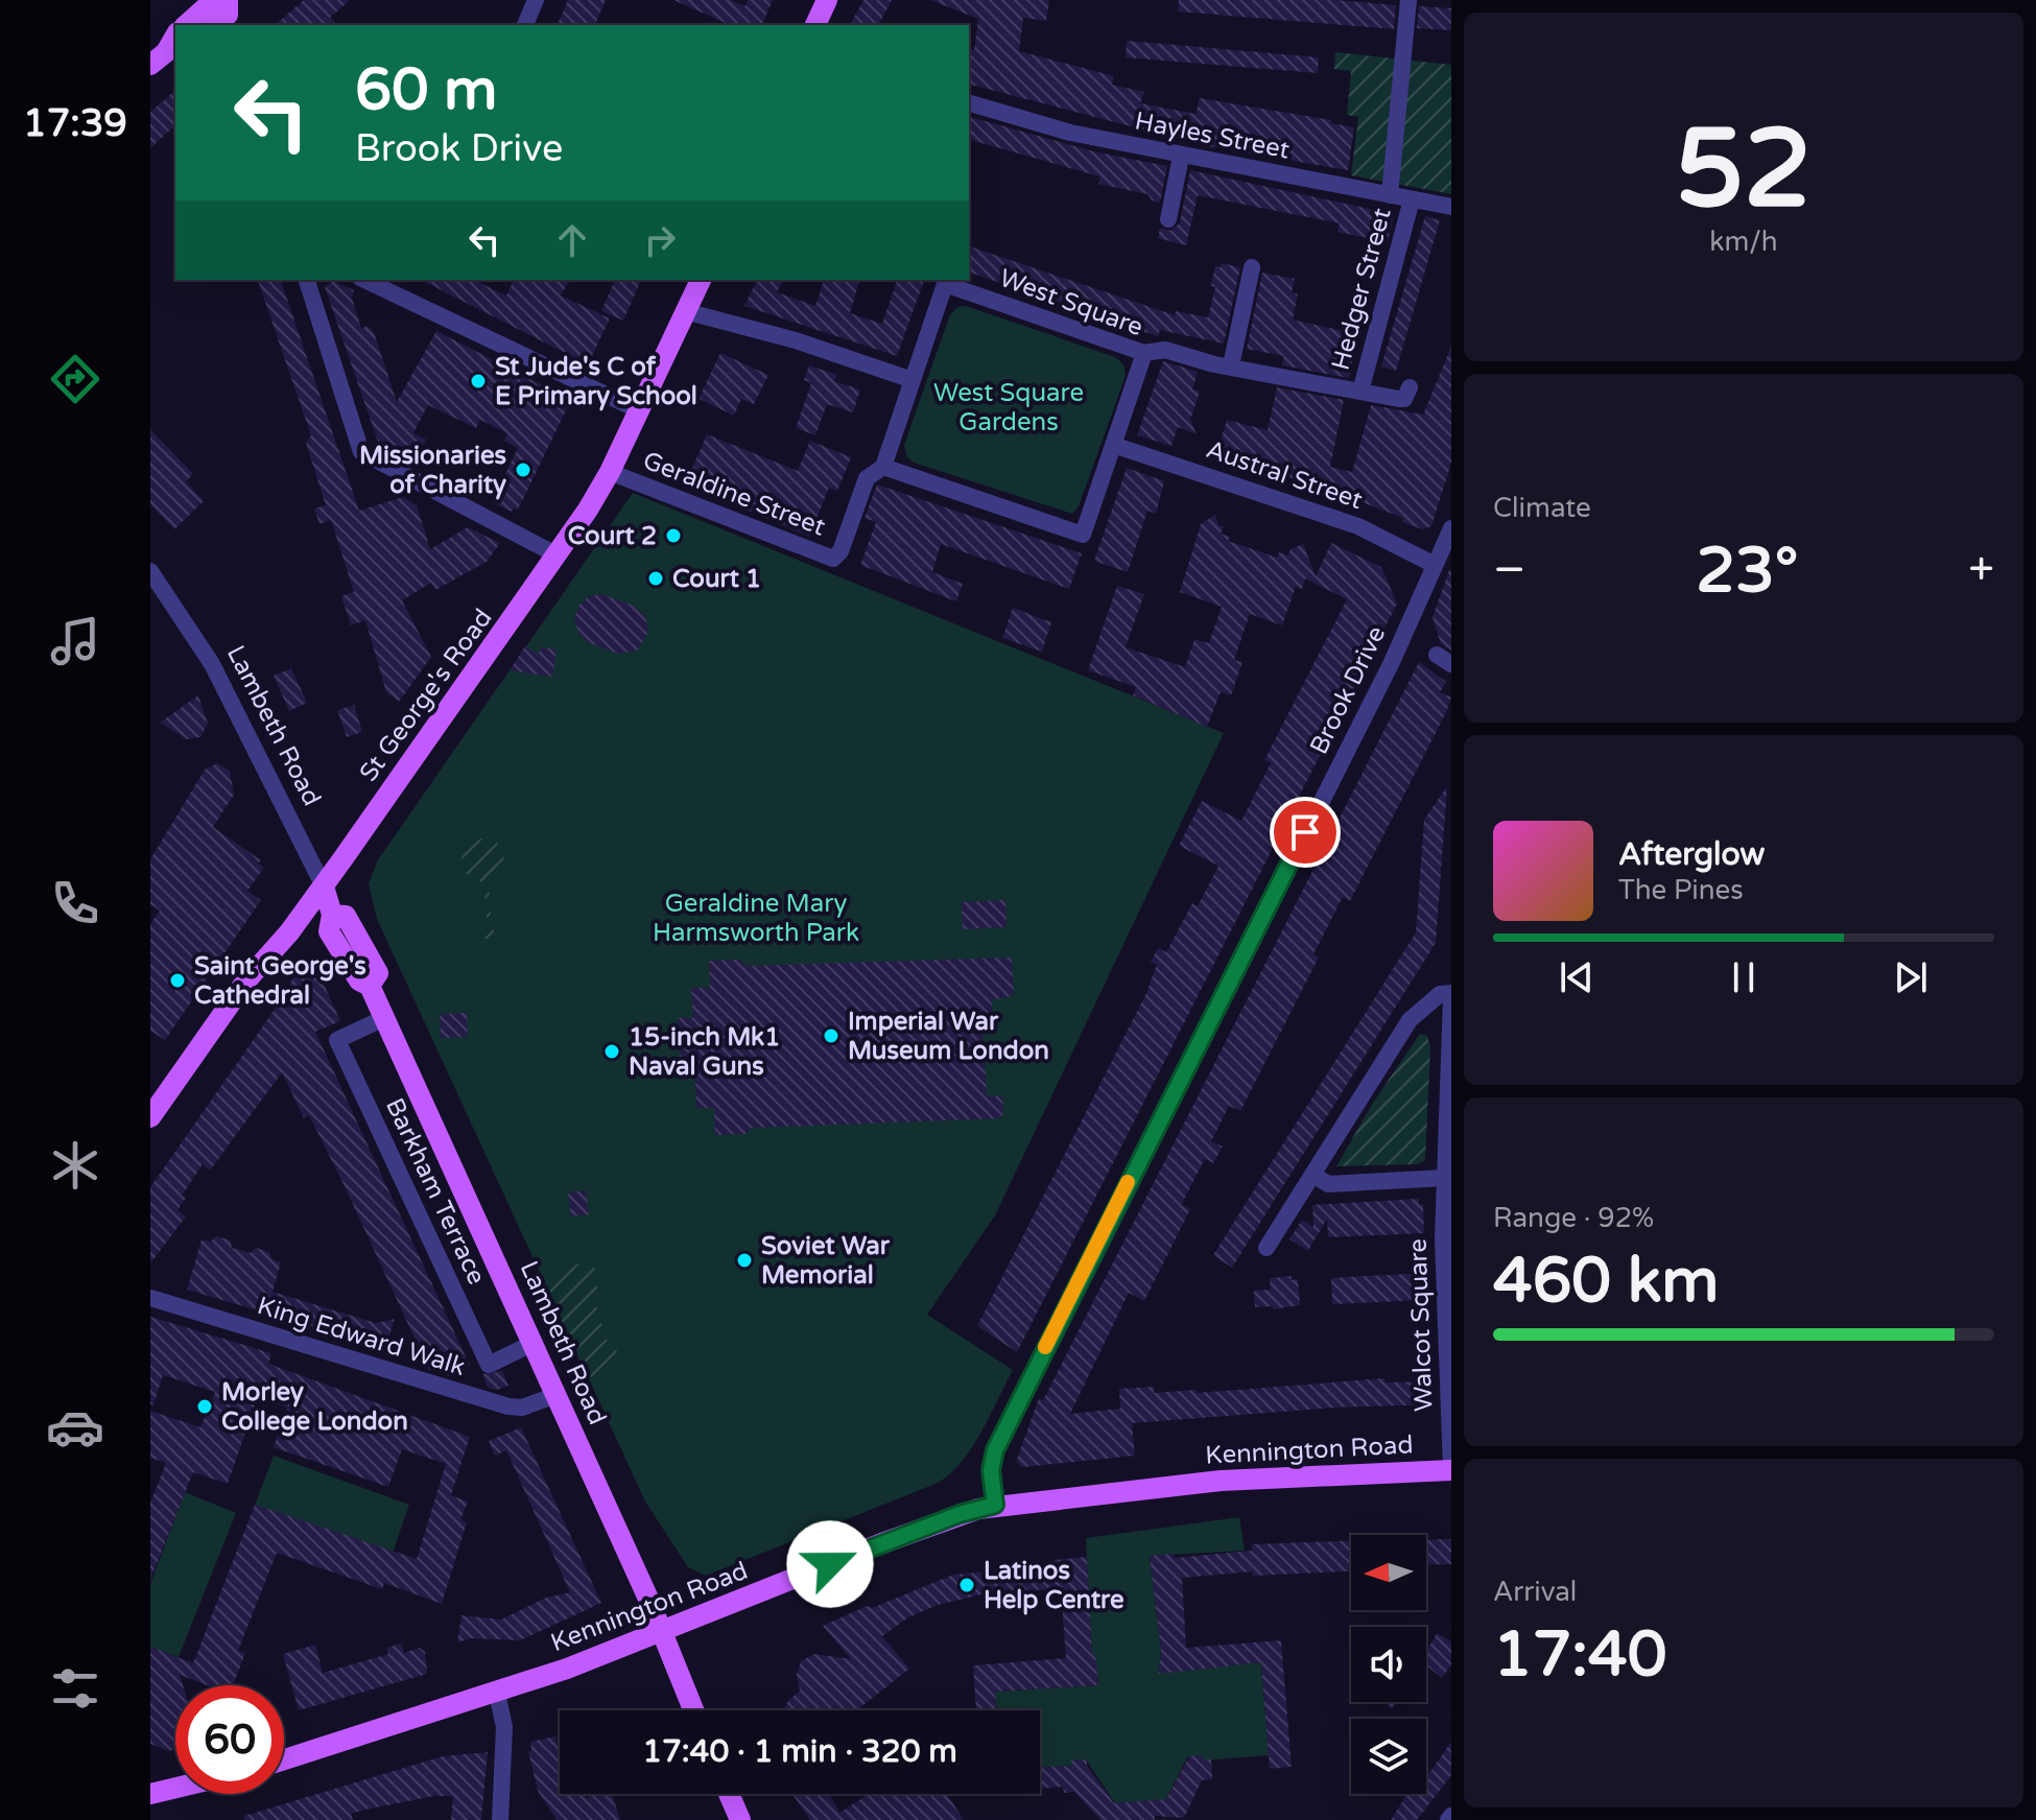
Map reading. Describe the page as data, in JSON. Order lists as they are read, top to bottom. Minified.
{"streets":{"main road":["St George's Road","Lambeth Road","Kennington Road"],"street":["Hayles Street","Hedger Street","West Square","Austral Street","Geraldine Street","Brook Drive","Barkham Terrace","Walcot Square","King Edward Walk"]},"crossings":[["Hayles Street","Hedger Street"],["West Square","Austral Street"],["West Square","Geraldine Street"],["Austral Street","Brook Drive"],["Geraldine Street","St George's Road"],["Brook Drive","Kennington Road"],["St George's Road","Lambeth Road"],["Lambeth Road","Barkham Terrace"],["Lambeth Road","King Edward Walk"],["Lambeth Road","Kennington Road"],["Walcot Square","Kennington Road"]],"parks":["West Square Gardens","Geraldine Mary Harmsworth Park"],"places":["St Jude's C of E Primary School","Missionaries of Charity","Court 2","Court 1","Saint George's Cathedral","Imperial War Museum London","15-inch Mk1 Naval Guns","Soviet War Memorial","Morley College London","Latinos Help Centre"],"north":"left","page":{"tabs":"17:39","tile":[["52","km/h"],"Climate",["Range · 92%","460 km"],["Arrival","17:40"]],"turn":["60 m","Brook Drive"],"heat":["−","23°","+"],"song":["Afterglow","The Pines"],"limit":"60","trip":"17:40 · 1 min · 320 m"}}
